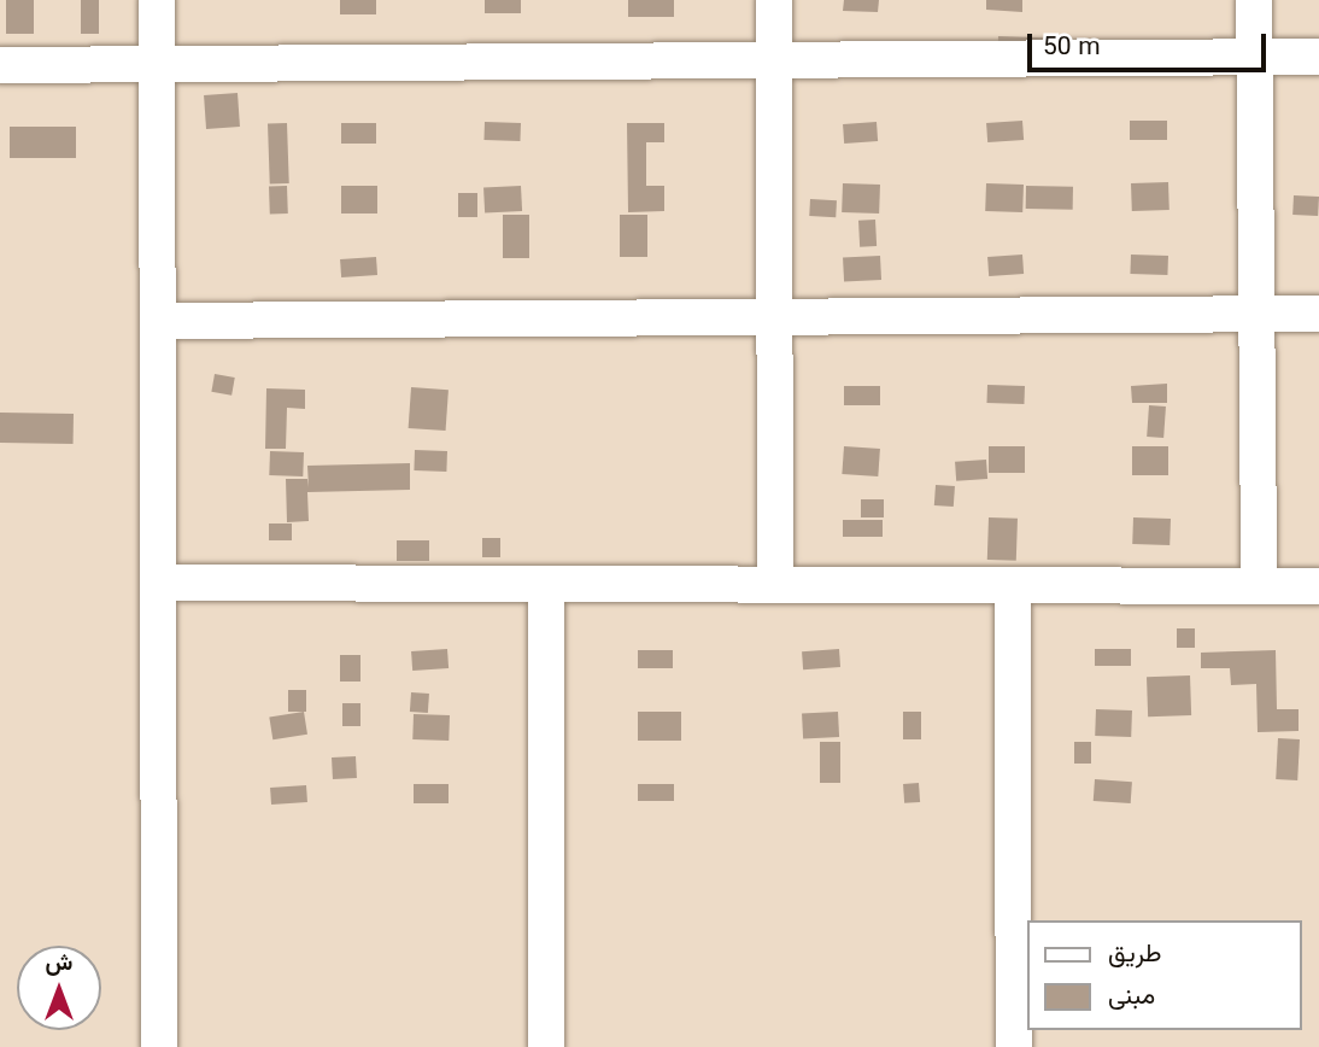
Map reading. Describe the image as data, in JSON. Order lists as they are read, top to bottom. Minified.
{"legend":["طريق","مبنى"],"scale_bar":"50 m","north":"top"}
